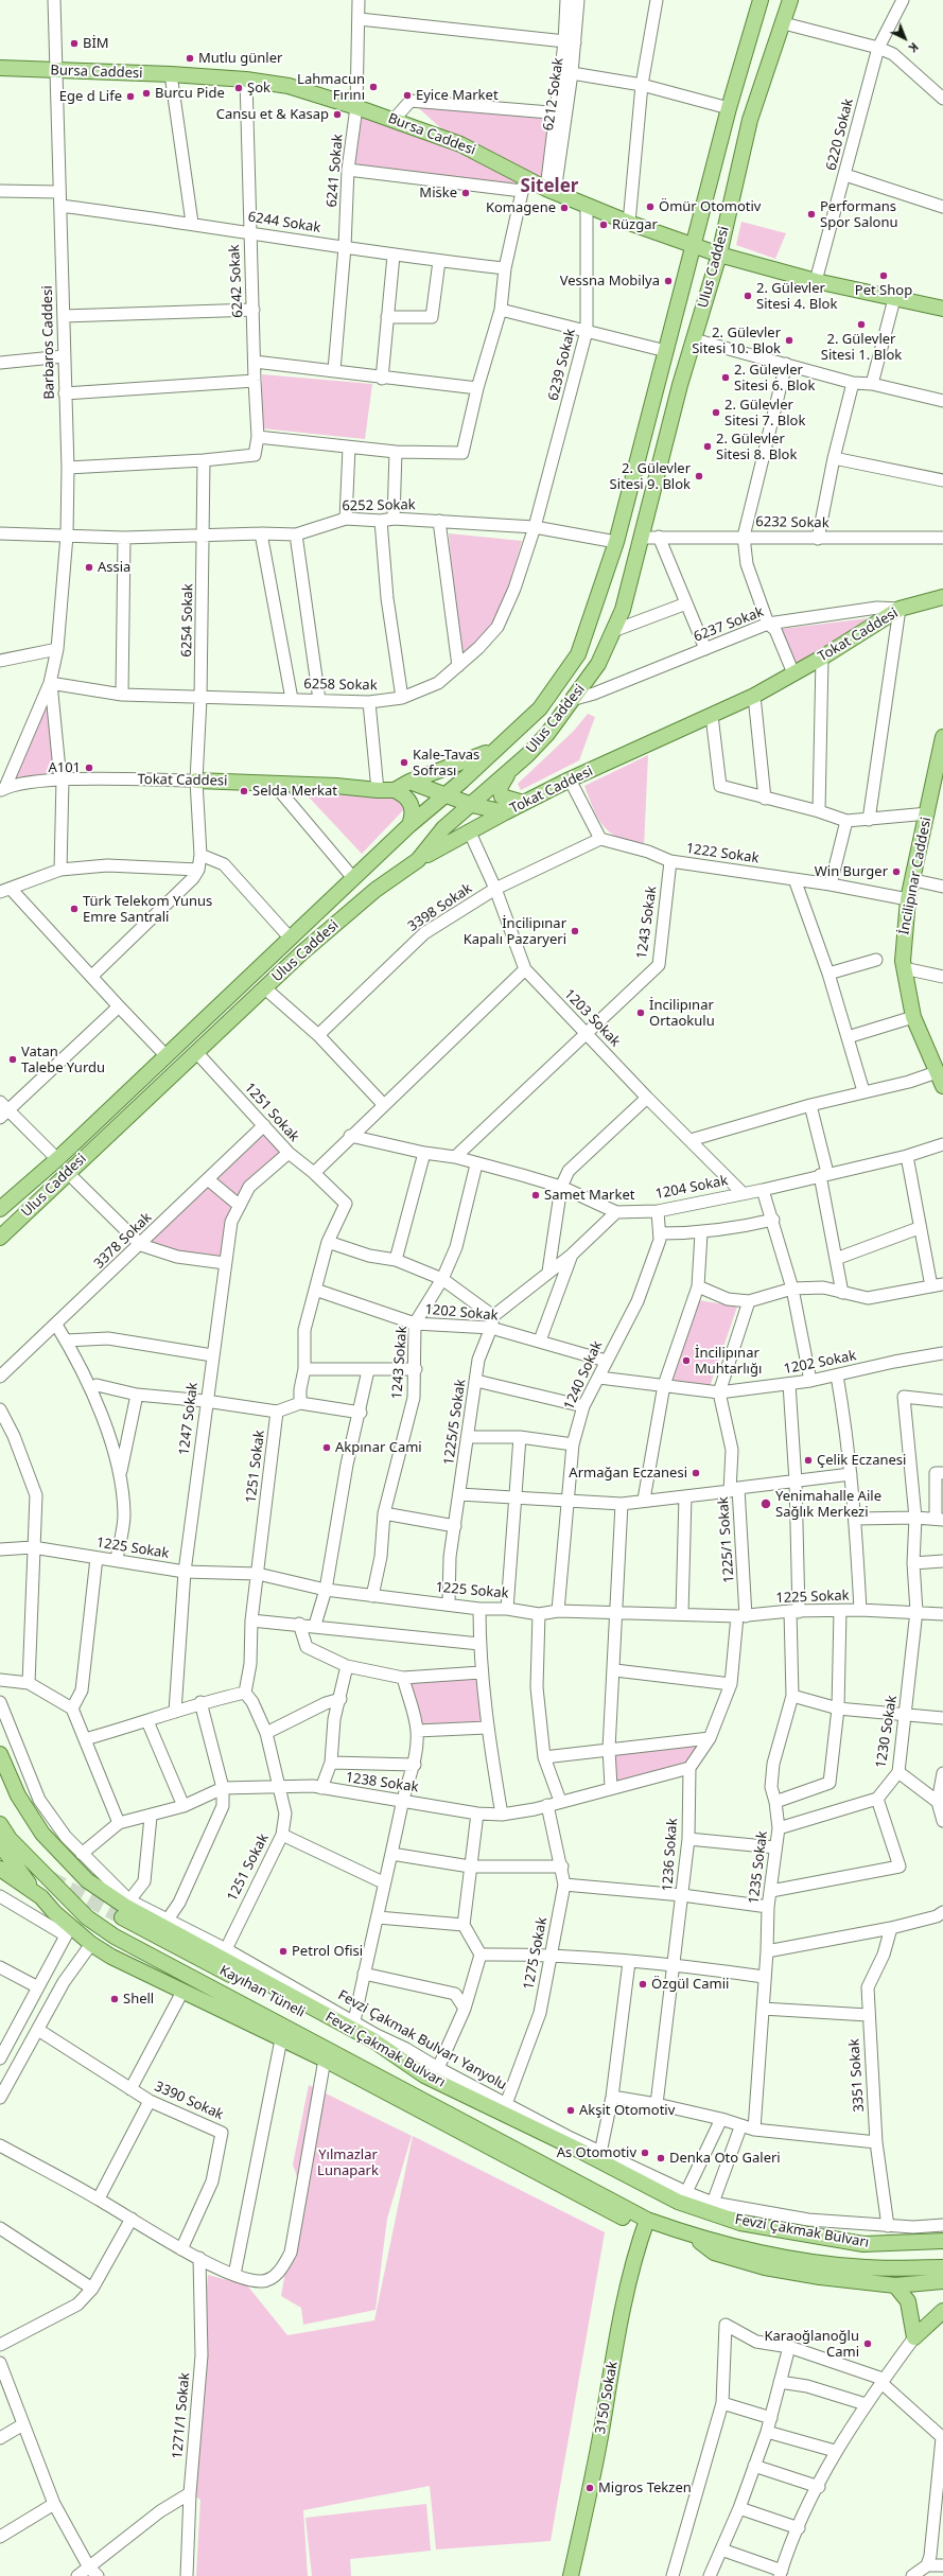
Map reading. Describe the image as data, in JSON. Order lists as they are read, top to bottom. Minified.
{"streets":{"main road":["Bursa Caddesi","Ulus Caddesi","Tokat Caddesi","İncilipınar Caddesi","Kayıhan Tüneli","Fevzi Çakmak Bulvarı","3150 Sokak"],"street":["6212 Sokak","6220 Sokak","6241 Sokak","6244 Sokak","6242 Sokak","Barbaros Caddesi","6239 Sokak","6252 Sokak","6232 Sokak","6254 Sokak","6237 Sokak","6258 Sokak","1222 Sokak","3398 Sokak","1243 Sokak","1203 Sokak","1251 Sokak","1204 Sokak","3378 Sokak","1202 Sokak","1240 Sokak","1247 Sokak","1225/5 Sokak","1225/1 Sokak","1225 Sokak","1230 Sokak","1238 Sokak","1236 Sokak","1235 Sokak","1275 Sokak","Fevzi Çakmak Bulvarı Yanyolu","3351 Sokak","3390 Sokak","1271/1 Sokak"]},"crossings":[["Bursa Caddesi","6212 Sokak"],["Bursa Caddesi","6220 Sokak"],["Bursa Caddesi","6241 Sokak"],["Bursa Caddesi","Ulus Caddesi"],["Bursa Caddesi","6242 Sokak"],["Bursa Caddesi","Barbaros Caddesi"],["Bursa Caddesi","6239 Sokak"],["6241 Sokak","6244 Sokak"],["6244 Sokak","6242 Sokak"],["6244 Sokak","Barbaros Caddesi"],["Ulus Caddesi","6252 Sokak"],["Ulus Caddesi","6232 Sokak"],["Ulus Caddesi","6237 Sokak"],["Ulus Caddesi","Tokat Caddesi"],["Ulus Caddesi","1251 Sokak"],["6242 Sokak","6254 Sokak"],["Barbaros Caddesi","6252 Sokak"],["Barbaros Caddesi","Tokat Caddesi"],["Barbaros Caddesi","6258 Sokak"],["6239 Sokak","6252 Sokak"],["6239 Sokak","6258 Sokak"],["6252 Sokak","6254 Sokak"],["6252 Sokak","6258 Sokak"],["6254 Sokak","Tokat Caddesi"],["6254 Sokak","6258 Sokak"],["6237 Sokak","Tokat Caddesi"],["1222 Sokak","İncilipınar Caddesi"],["1222 Sokak","3398 Sokak"],["1222 Sokak","1243 Sokak"],["3398 Sokak","1203 Sokak"],["1243 Sokak","1203 Sokak"],["1243 Sokak","1204 Sokak"],["1243 Sokak","1202 Sokak"],["1243 Sokak","1225 Sokak"],["1203 Sokak","1204 Sokak"],["1251 Sokak","3378 Sokak"],["1251 Sokak","1202 Sokak"],["1251 Sokak","1247 Sokak"],["1251 Sokak","1225 Sokak"],["1251 Sokak","1238 Sokak"],["1251 Sokak","Fevzi Çakmak Bulvarı Yanyolu"],["1204 Sokak","1240 Sokak"],["1202 Sokak","1240 Sokak"],["1202 Sokak","1225/5 Sokak"],["1202 Sokak","1225/1 Sokak"],["1202 Sokak","1235 Sokak"],["1240 Sokak","1225 Sokak"],["1247 Sokak","1225 Sokak"],["1225/5 Sokak","1225 Sokak"],["1225/1 Sokak","1225 Sokak"],["1225 Sokak","1230 Sokak"],["1225 Sokak","1235 Sokak"],["1238 Sokak","1236 Sokak"],["1238 Sokak","1275 Sokak"],["1238 Sokak","Fevzi Çakmak Bulvarı Yanyolu"],["1275 Sokak","Fevzi Çakmak Bulvarı Yanyolu"],["Kayıhan Tüneli","Fevzi Çakmak Bulvarı"],["Fevzi Çakmak Bulvarı Yanyolu","3351 Sokak"],["Fevzi Çakmak Bulvarı","3150 Sokak"]],"districts":["Siteler"],"parks":["Yılmazlar Lunapark"],"places":["BİM","Mutlu günler","Lahmacun Fırını","Şok","Burcu Pide","Eyice Market","Ege d Life","Cansu et & Kasap","Miske","Ömür Otomotiv","Komagene","Performans Spor Salonu","Rüzgar","Pet Shop","Vessna Mobilya","2. Gülevler Sitesi 4. Blok","2. Gülevler Sitesi 1. Blok","2. Gülevler Sitesi 10. Blok","2. Gülevler Sitesi 6. Blok","2. Gülevler Sitesi 7. Blok","2. Gülevler Sitesi 8. Blok","2. Gülevler Sitesi 9. Blok","Assia","Kale-Tavas Sofrası","A101","Selda Merkat","Win Burger","Türk Telekom Yunus Emre Santrali","İncilipınar Kapalı Pazaryeri","İncilipınar Ortaokulu","Vatan Talebe Yurdu","Samet Market","İncilipınar Muhtarlığı","Akpınar Cami","Çelik Eczanesi","Armağan Eczanesi","Yenimahalle Aile Sağlık Merkezi","Petrol Ofisi","Özgül Camii","Shell","Akşit Otomotiv","As Otomotiv","Denka Oto Galeri","Karaoğlanoğlu Cami","Migros Tekzen"],"north":"bottom right"}
